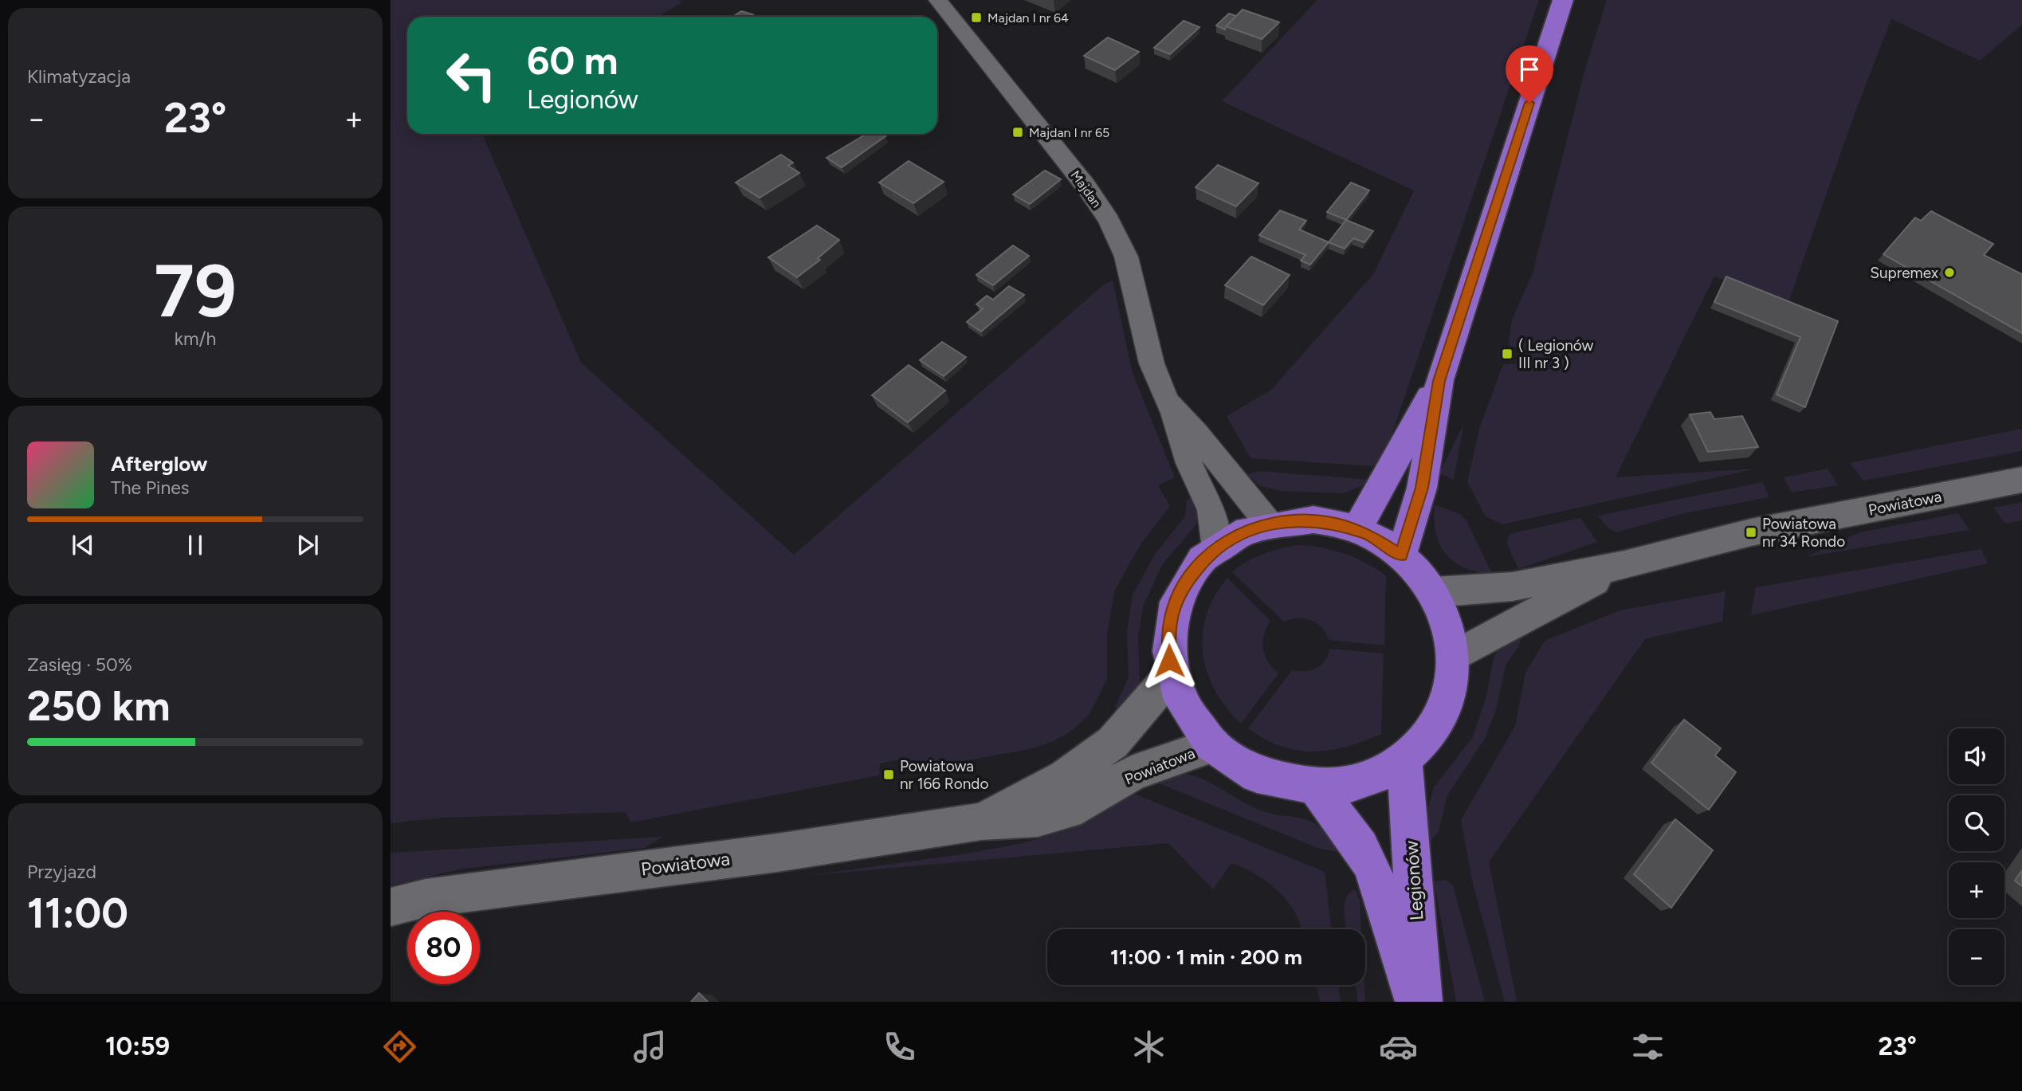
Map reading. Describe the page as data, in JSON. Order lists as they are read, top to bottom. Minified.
{"streets":{"highway":["Legionów"],"main road":["Powiatowa"],"street":["Majdan"]},"places":{"transit":["Majdan I nr 64","Majdan I nr 65","( Legionów III nr 3 )","Powiatowa nr 34 Rondo","Powiatowa nr 166 Rondo"],"other":["Supremex"]},"page":{"tile":["Klimatyzacja",["79","km/h"],["Zasięg · 50%","250 km"],["Przyjazd","11:00"]],"turn":["60 m","Legionów"],"heat":["−","23°","+"],"song":["Afterglow","The Pines"],"map_buttons":["+","−"],"limit":"80","trip":"11:00 · 1 min · 200 m","tabs":["10:59","23°"]}}
